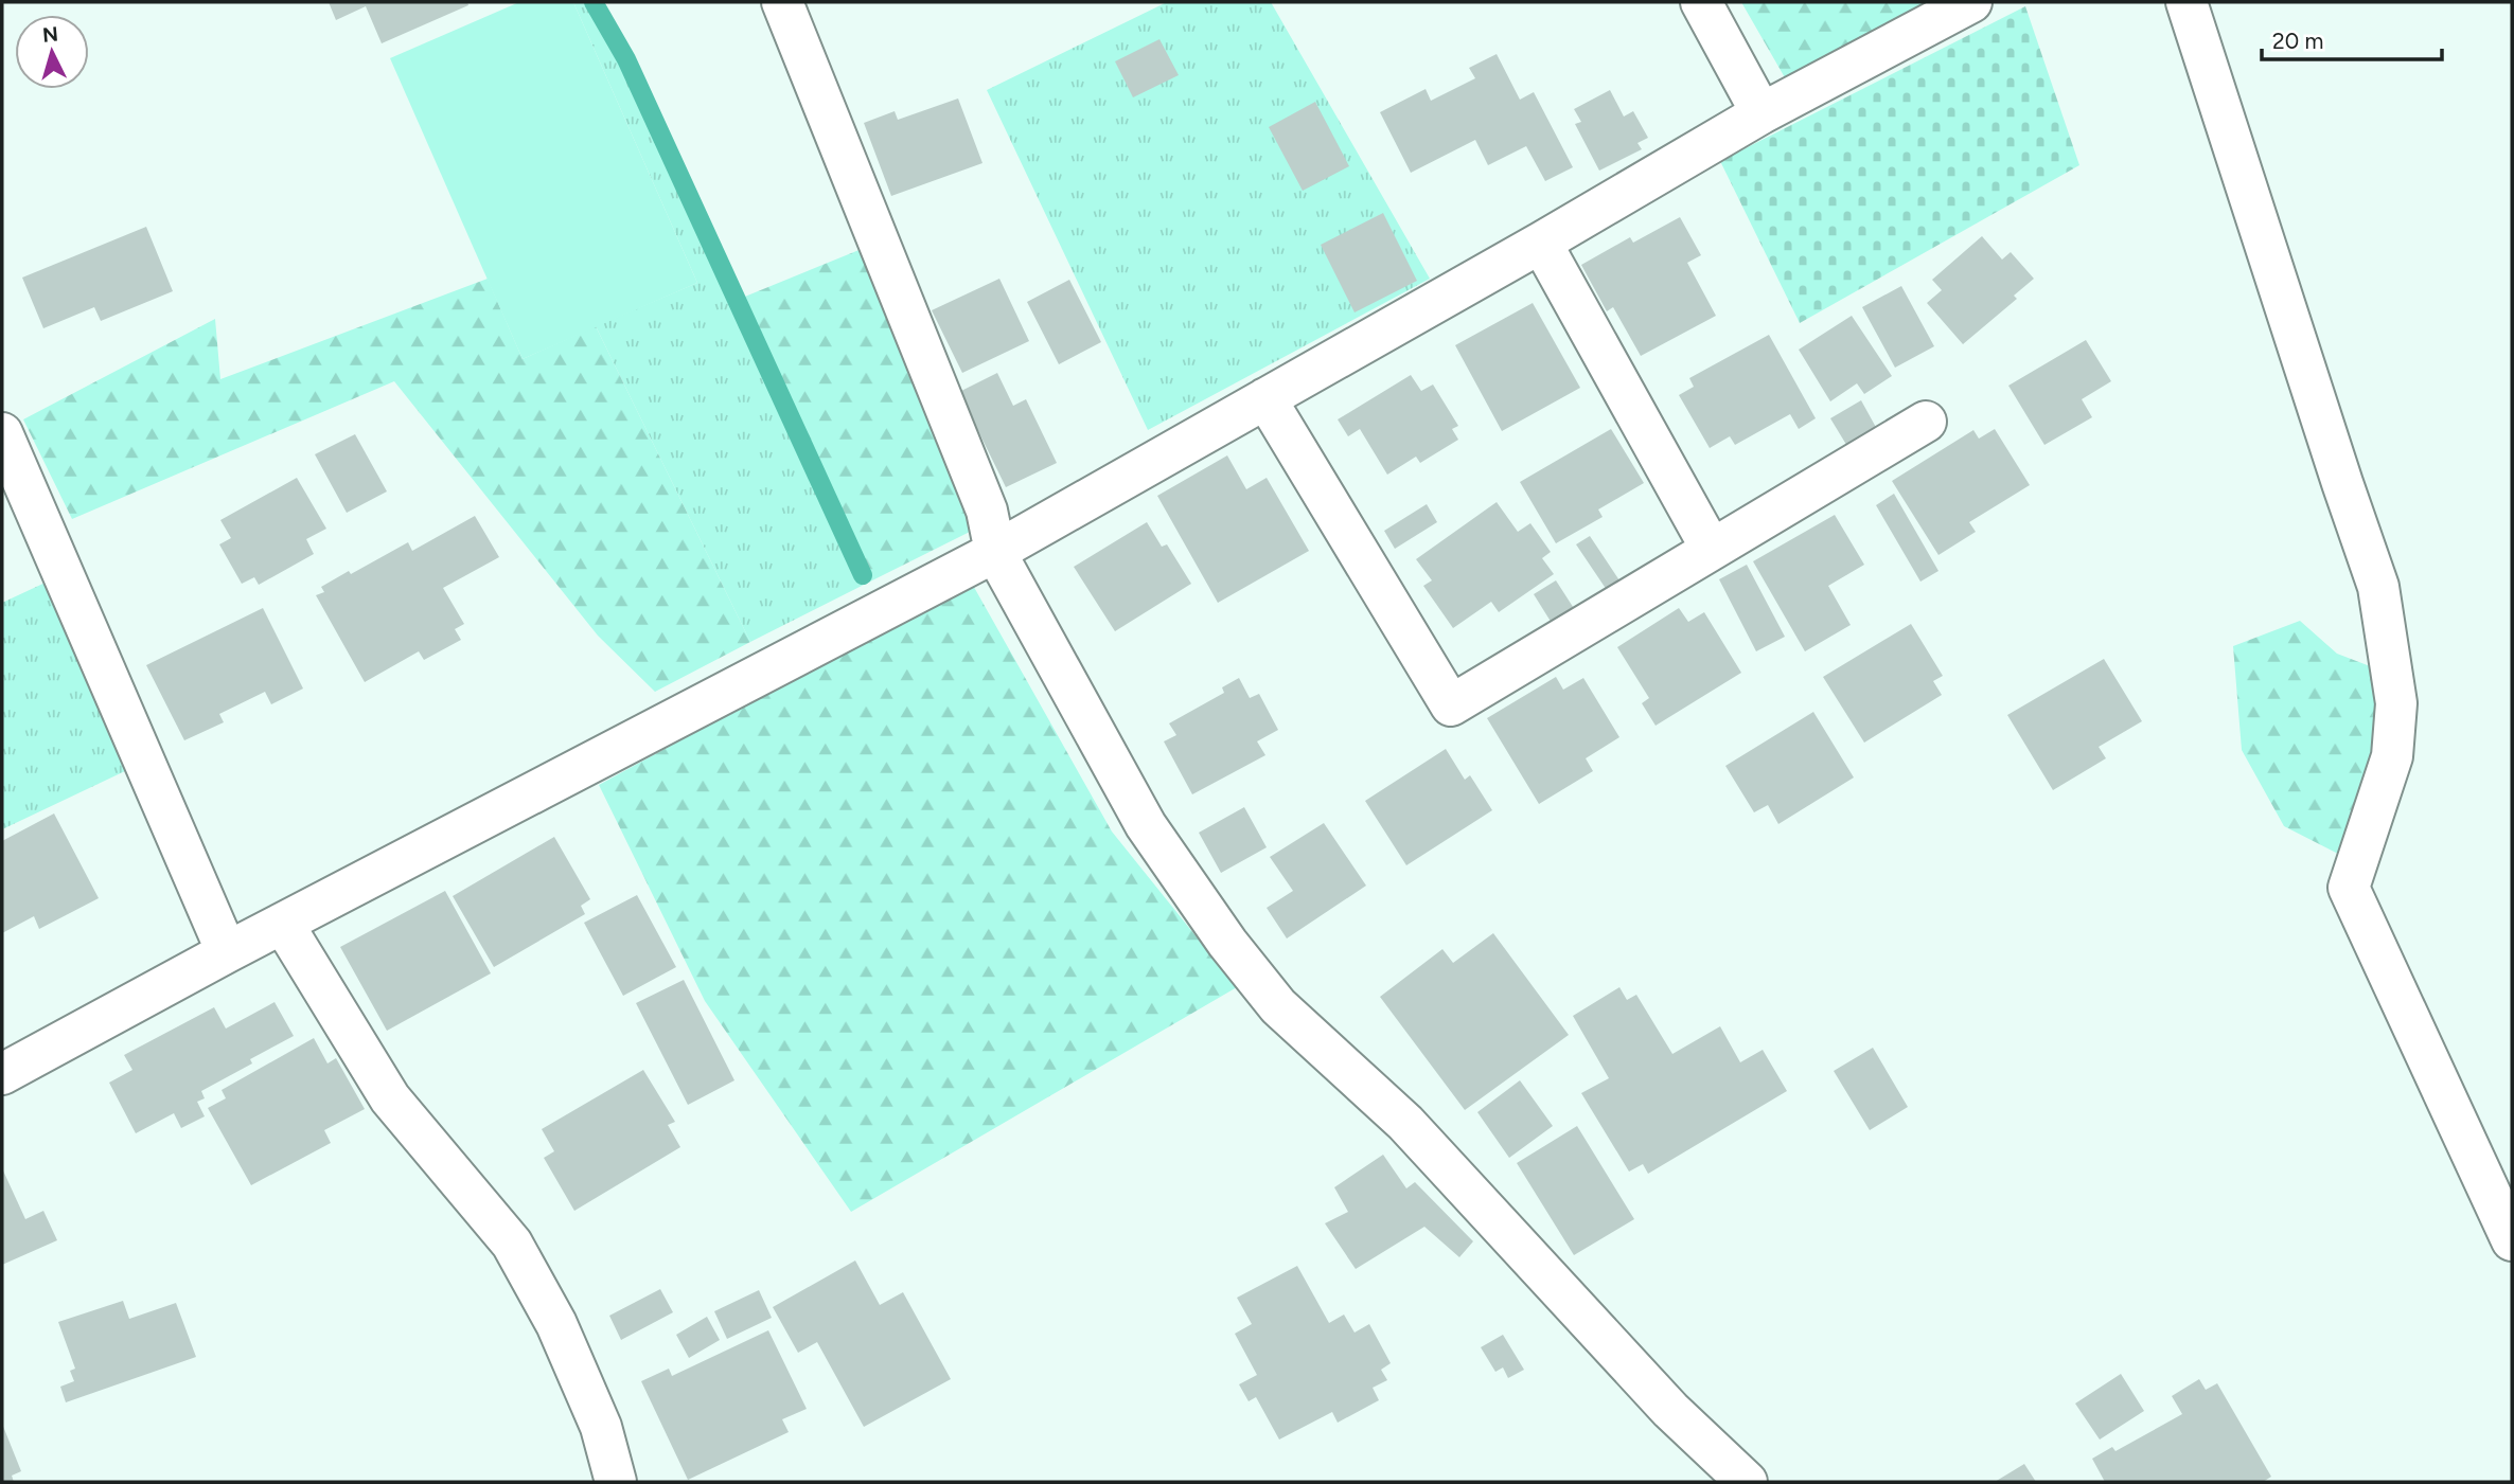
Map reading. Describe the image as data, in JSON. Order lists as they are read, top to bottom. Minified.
{"scale_bar":"20 m","north":"top"}
